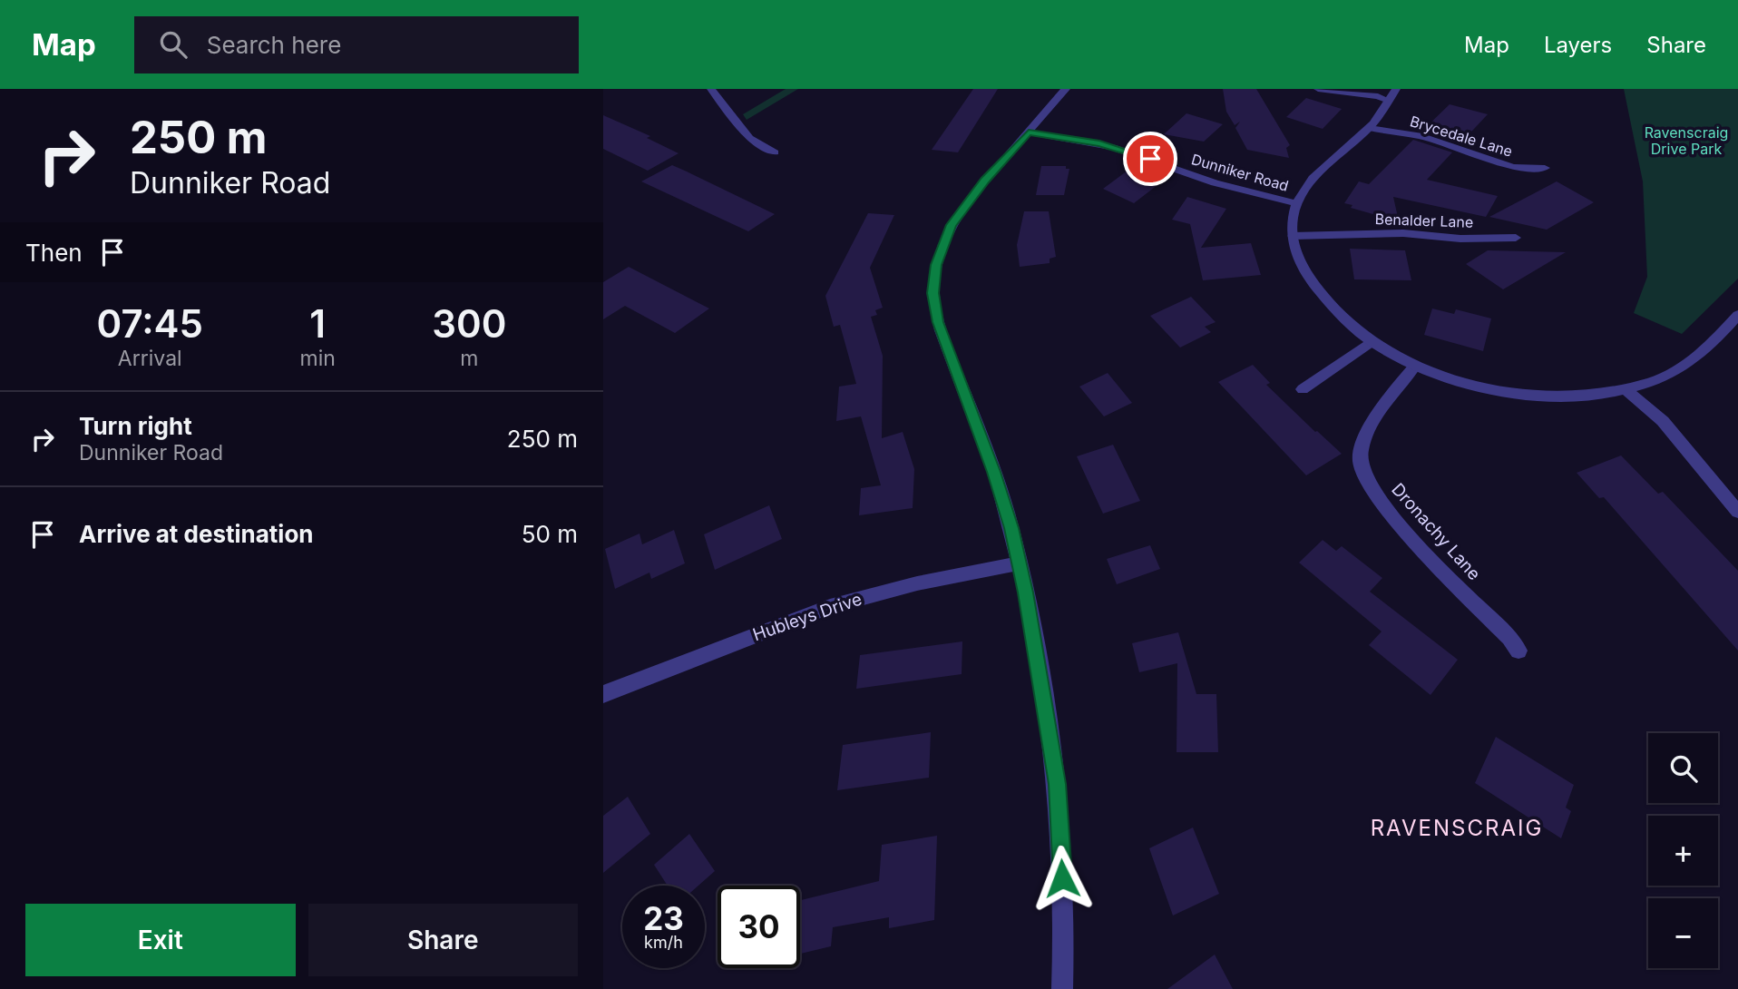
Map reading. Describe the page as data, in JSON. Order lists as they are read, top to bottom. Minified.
{"streets":{"street":["Brycedale Lane","Dunniker Road","Benalder Lane","Dronachy Lane","Hubleys Drive"]},"districts":["RAVENSCRAIG"],"parks":["Ravenscraig Drive Park"],"page":{"header":"Map","search":"Search here","nav":["Map","Layers","Share"],"turn":["250 m","Dunniker Road"],"then":"Then","eta":["07:45","Arrival","1","min","300","m"],"list":[{"name":"Turn right","note":"Dunniker Road","value":"250 m"},{"name":"Arrive at destination","value":"50 m"}],"map_buttons":["+","−"],"speed":"23 km/h","limit":"30","buttons":["Exit","Share"]}}
